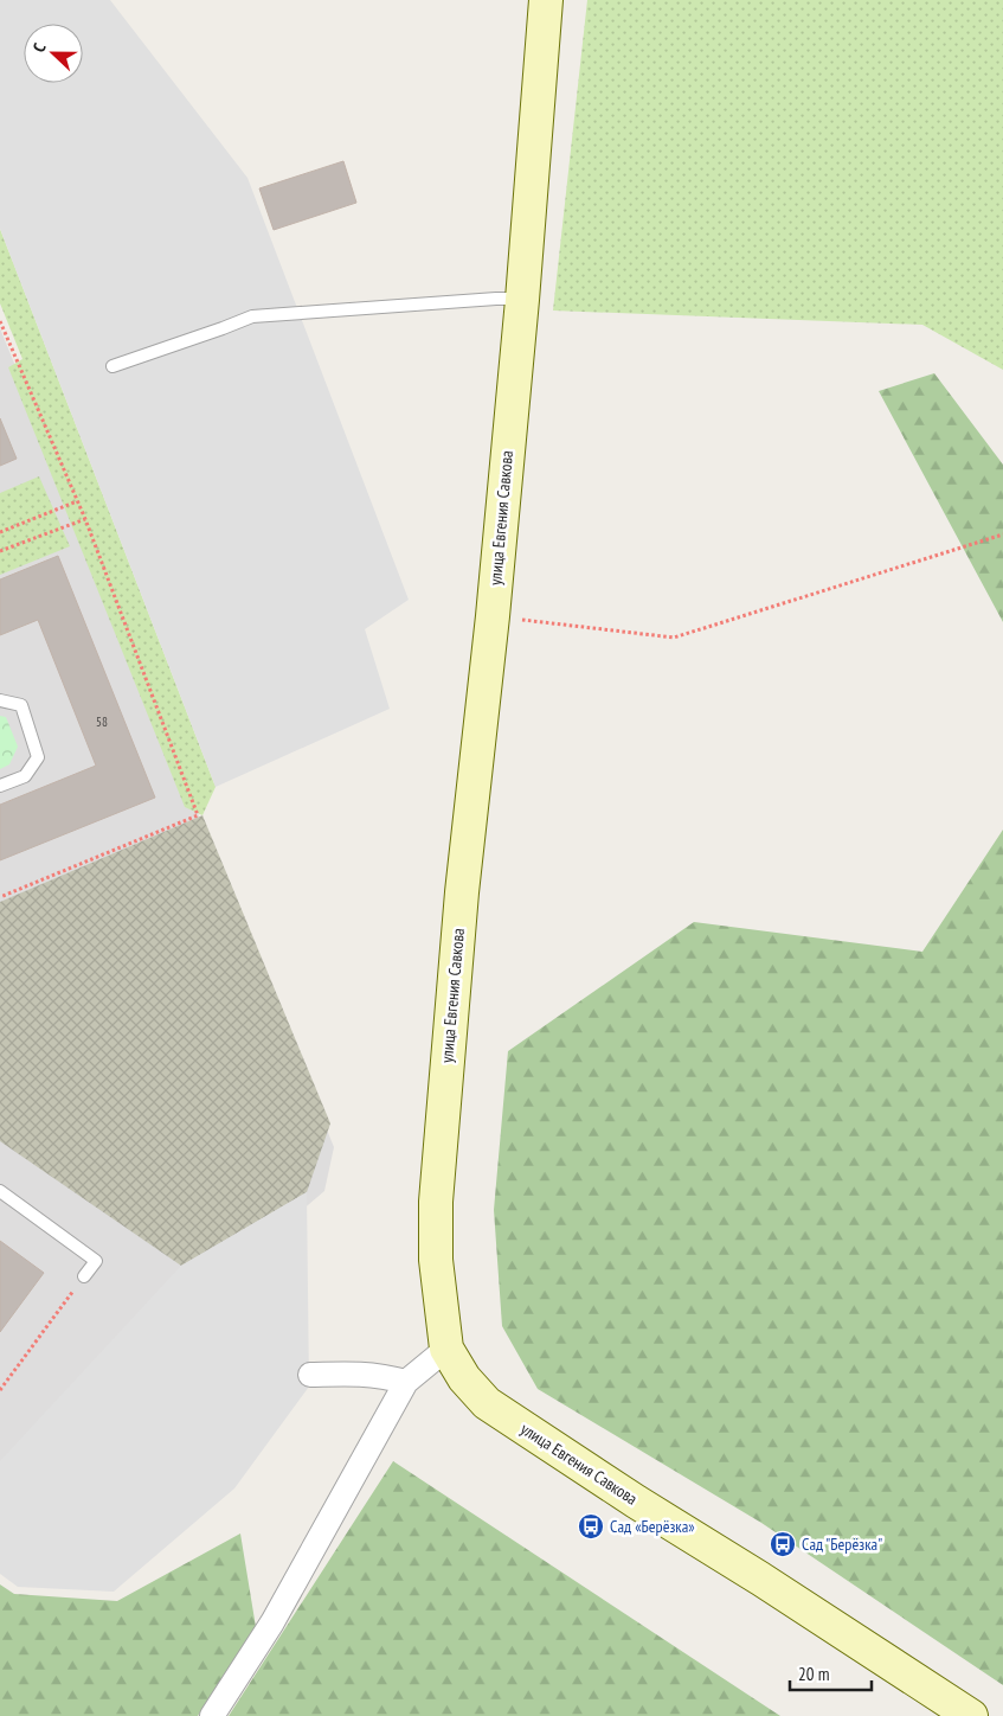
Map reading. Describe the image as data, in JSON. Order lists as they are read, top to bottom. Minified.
{"streets":{"main road":["улица Евгения Савкова"]},"places":{"bus stop":["Сад «Берёзка»","Сад \"Берёзка\""]},"house_numbers":["58"],"scale_bar":"20 m","north":"left"}
